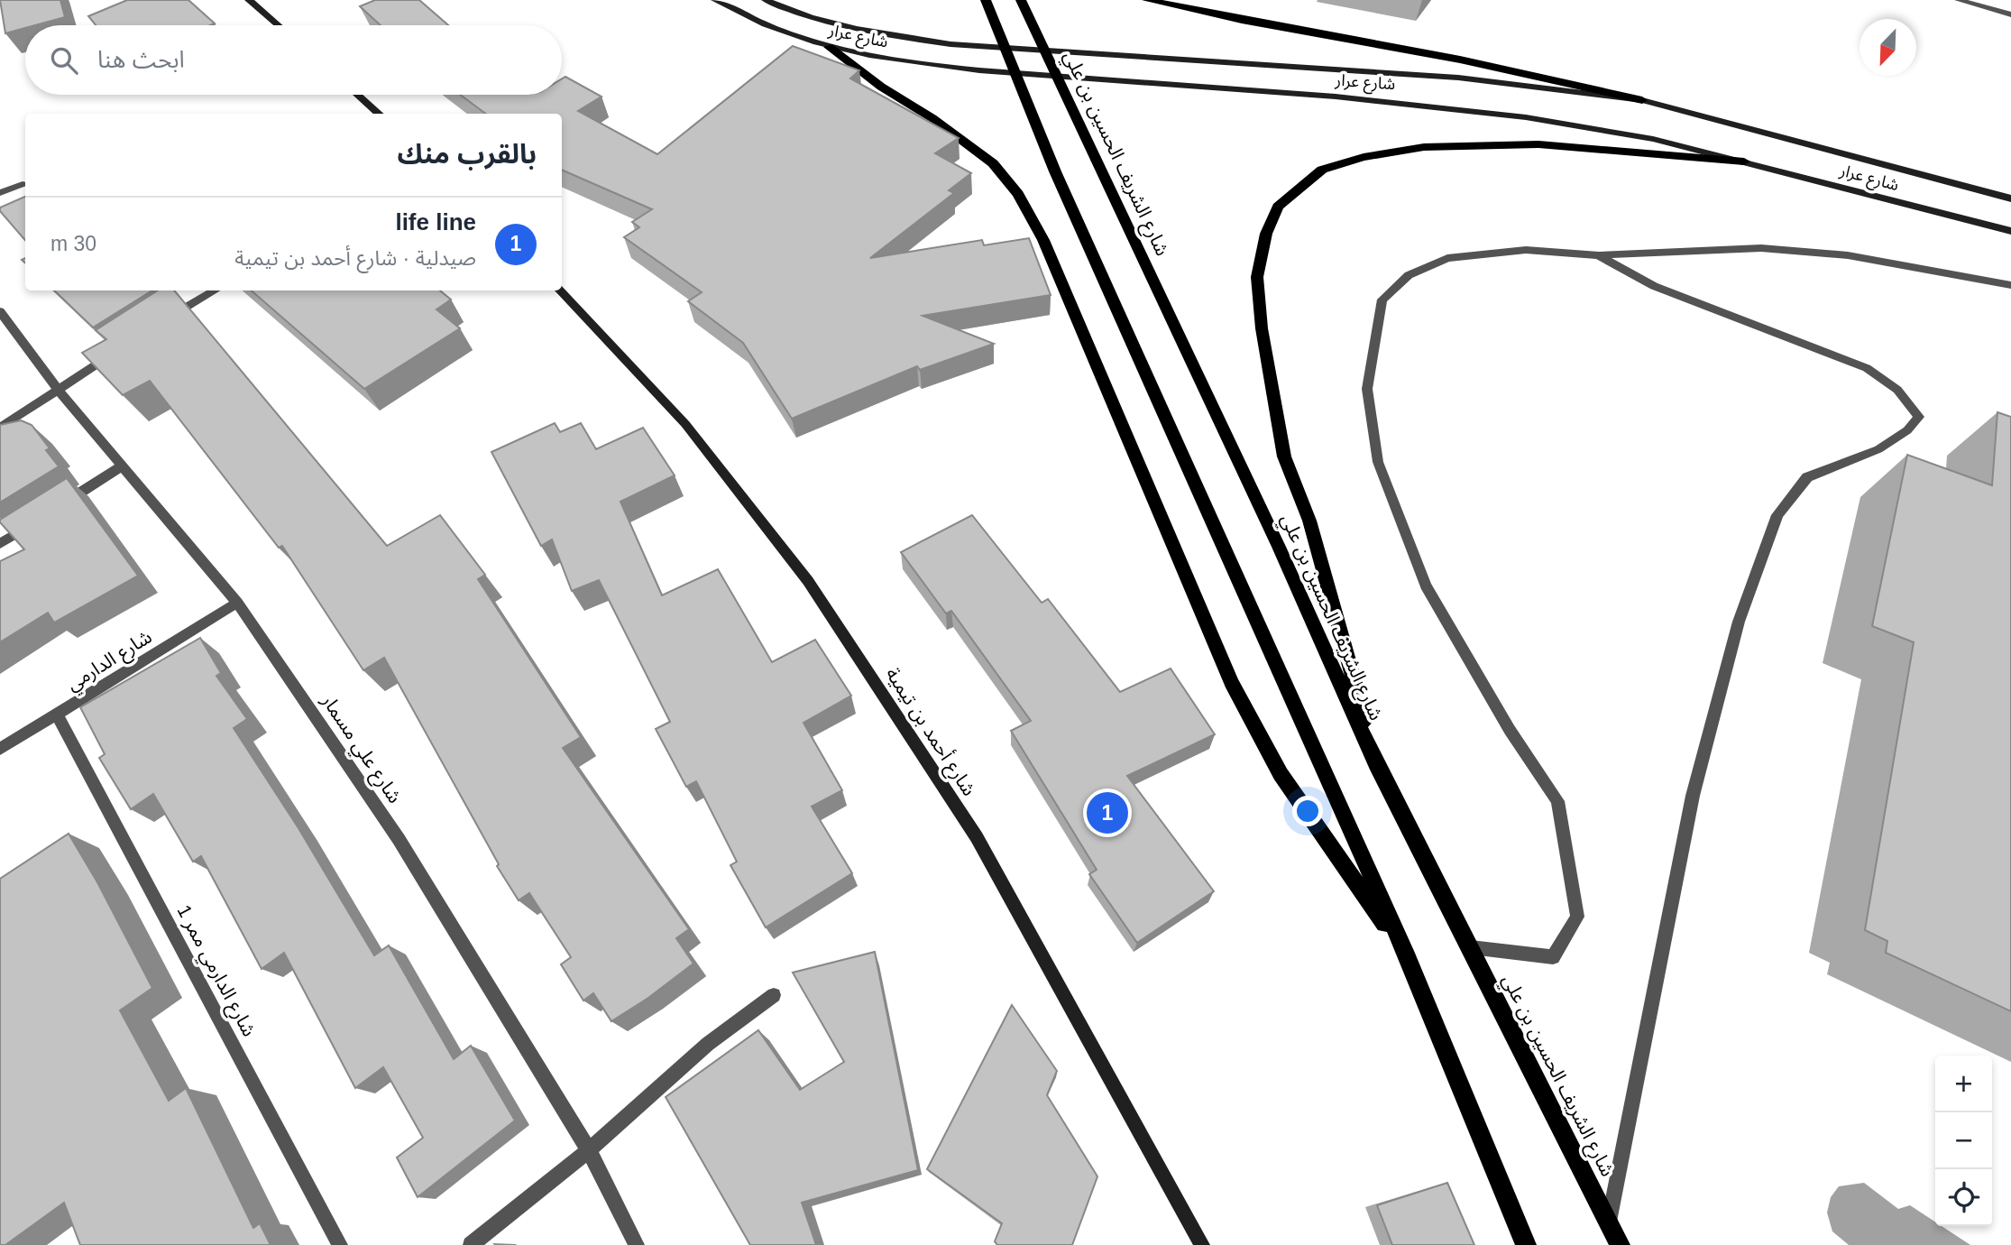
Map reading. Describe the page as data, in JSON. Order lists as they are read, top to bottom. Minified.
{"streets":{"main road":["شارع عرار","شارع الشريف الحسين بن علي","شارع أحمد بن تيمية"],"street":["شارع الدارمي","شارع علي مسمار","شارع الدارمي ممر 1"]},"crossings":[["شارع الدارمي","شارع علي مسمار"],["شارع الدارمي","شارع الدارمي ممر 1"]],"north":"bottom left","page":{"search":"ابحث هنا","heading":"بالقرب منك","list":[{"mark":"1","name":"life line","note":"صيدلية · شارع أحمد بن تيمية","value":"30 m"}],"pins":"1","map_buttons":["+","−"]}}
